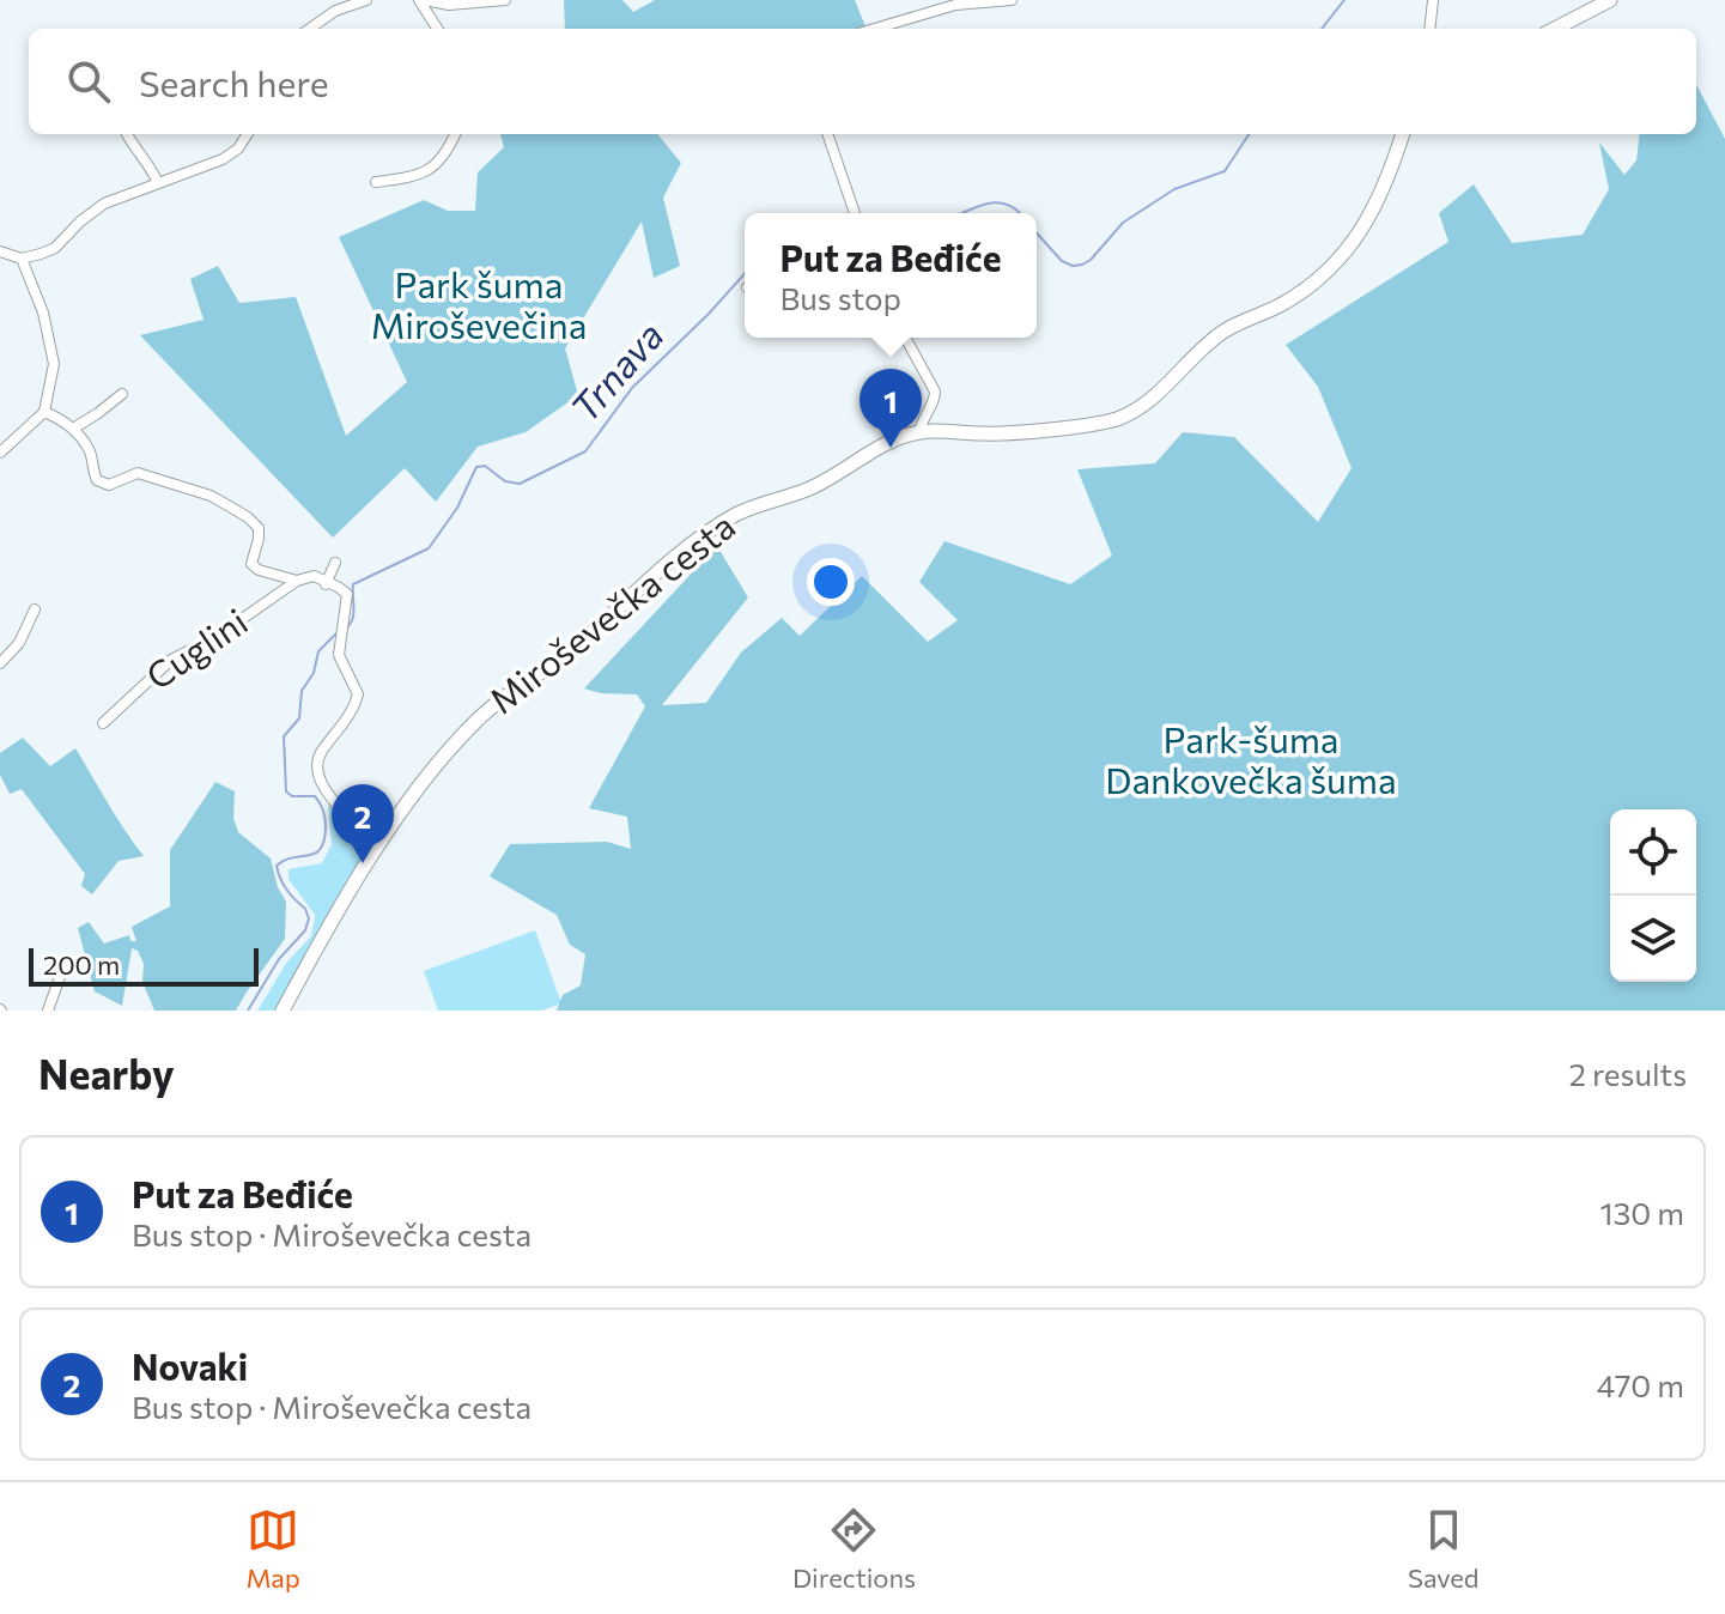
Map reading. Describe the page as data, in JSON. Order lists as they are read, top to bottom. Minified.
{"streets":{"main road":["Miroševečka cesta"],"street":["Cuglini"]},"water":["Trnava"],"parks":["Park šuma Miroševečina","Park-šuma Dankovečka šuma"],"scale_bar":"200 m","page":{"search":"Search here","popup":["Put za Beđiće","Bus stop"],"pins":["1","2"],"scale":"200 m","heading":["Nearby","2 results"],"list":[{"mark":"1","name":"Put za Beđiće","note":"Bus stop · Miroševečka cesta","value":"130 m"},{"mark":"2","name":"Novaki","note":"Bus stop · Miroševečka cesta","value":"470 m"}],"nav":["Map","Directions","Saved"]}}
